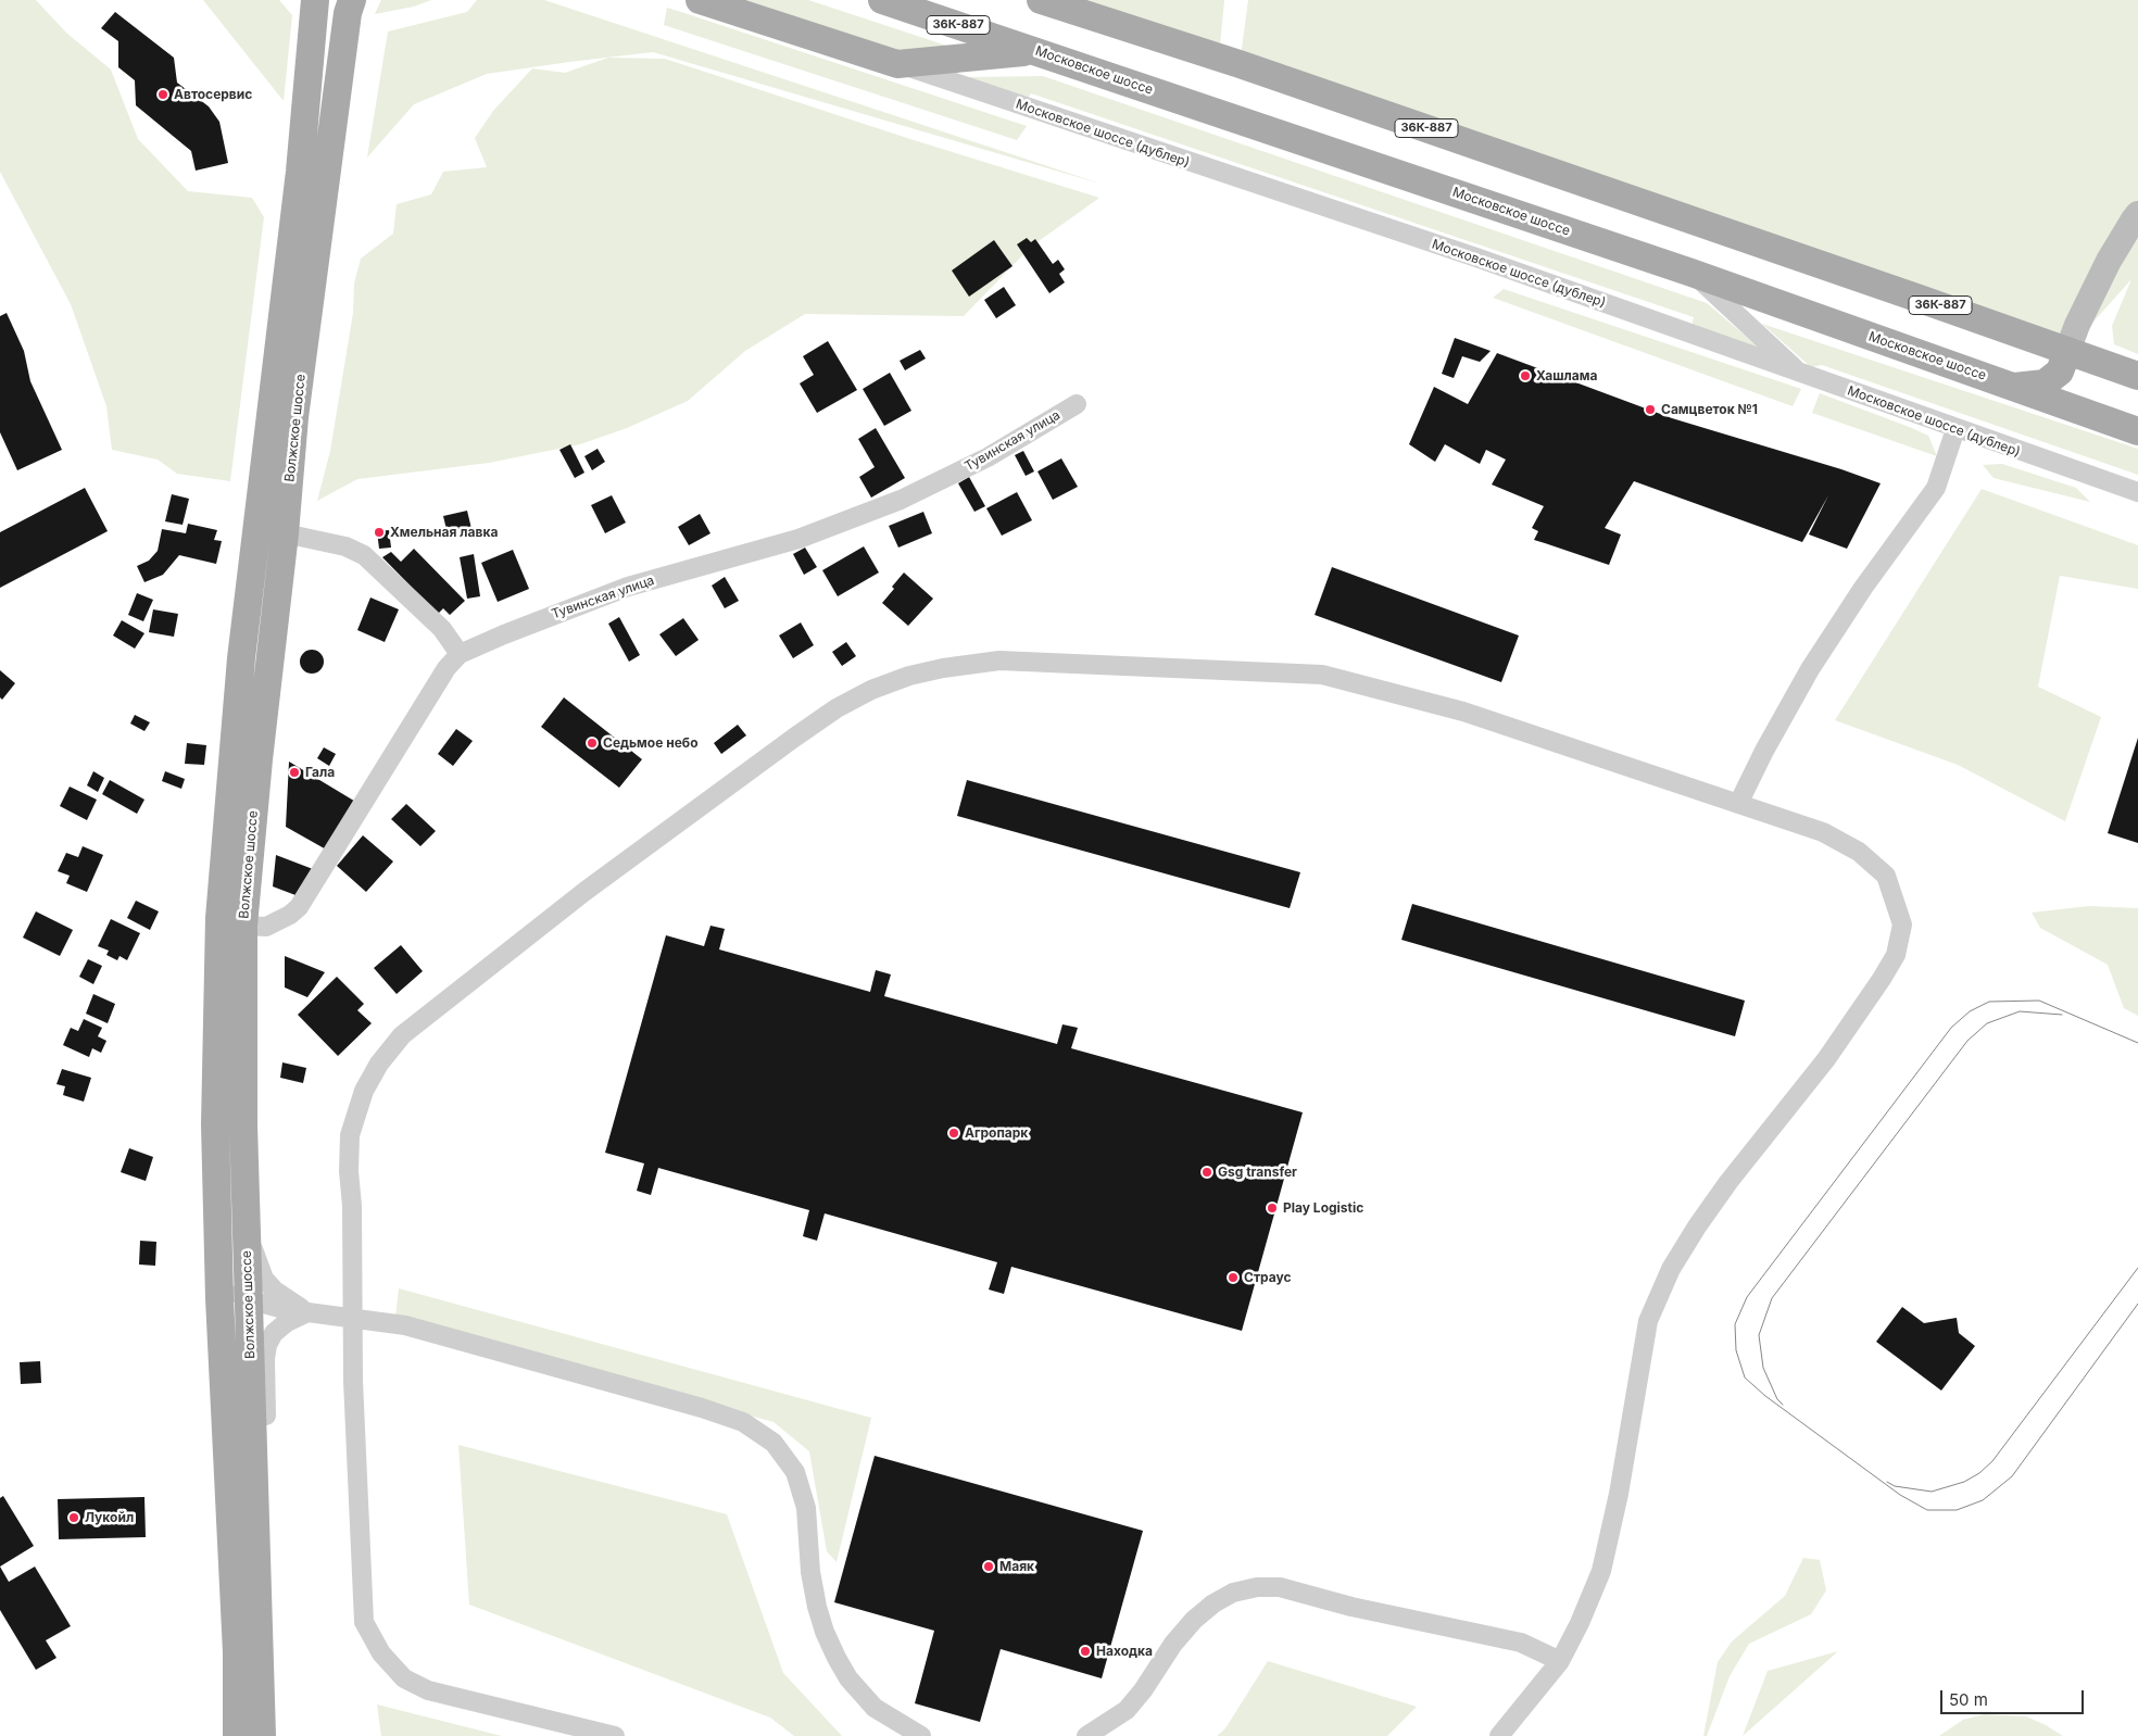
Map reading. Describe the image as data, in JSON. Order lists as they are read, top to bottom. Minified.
{"streets":{"main road":["36К-887","Московское шоссе","Волжское шоссе"],"street":["Московское шоссе (дублер)","Тувинская улица"]},"crossings":[["Волжское шоссе","Тувинская улица"]],"places":["Автосервис","Хашлама","Самцветок №1","Хмельная лавка","Седьмое небо","Гала","Агропарк","Gsg transfer","Play Logistic","Страус","Лукойл","Маяк","Находка"],"scale_bar":"50 m"}
